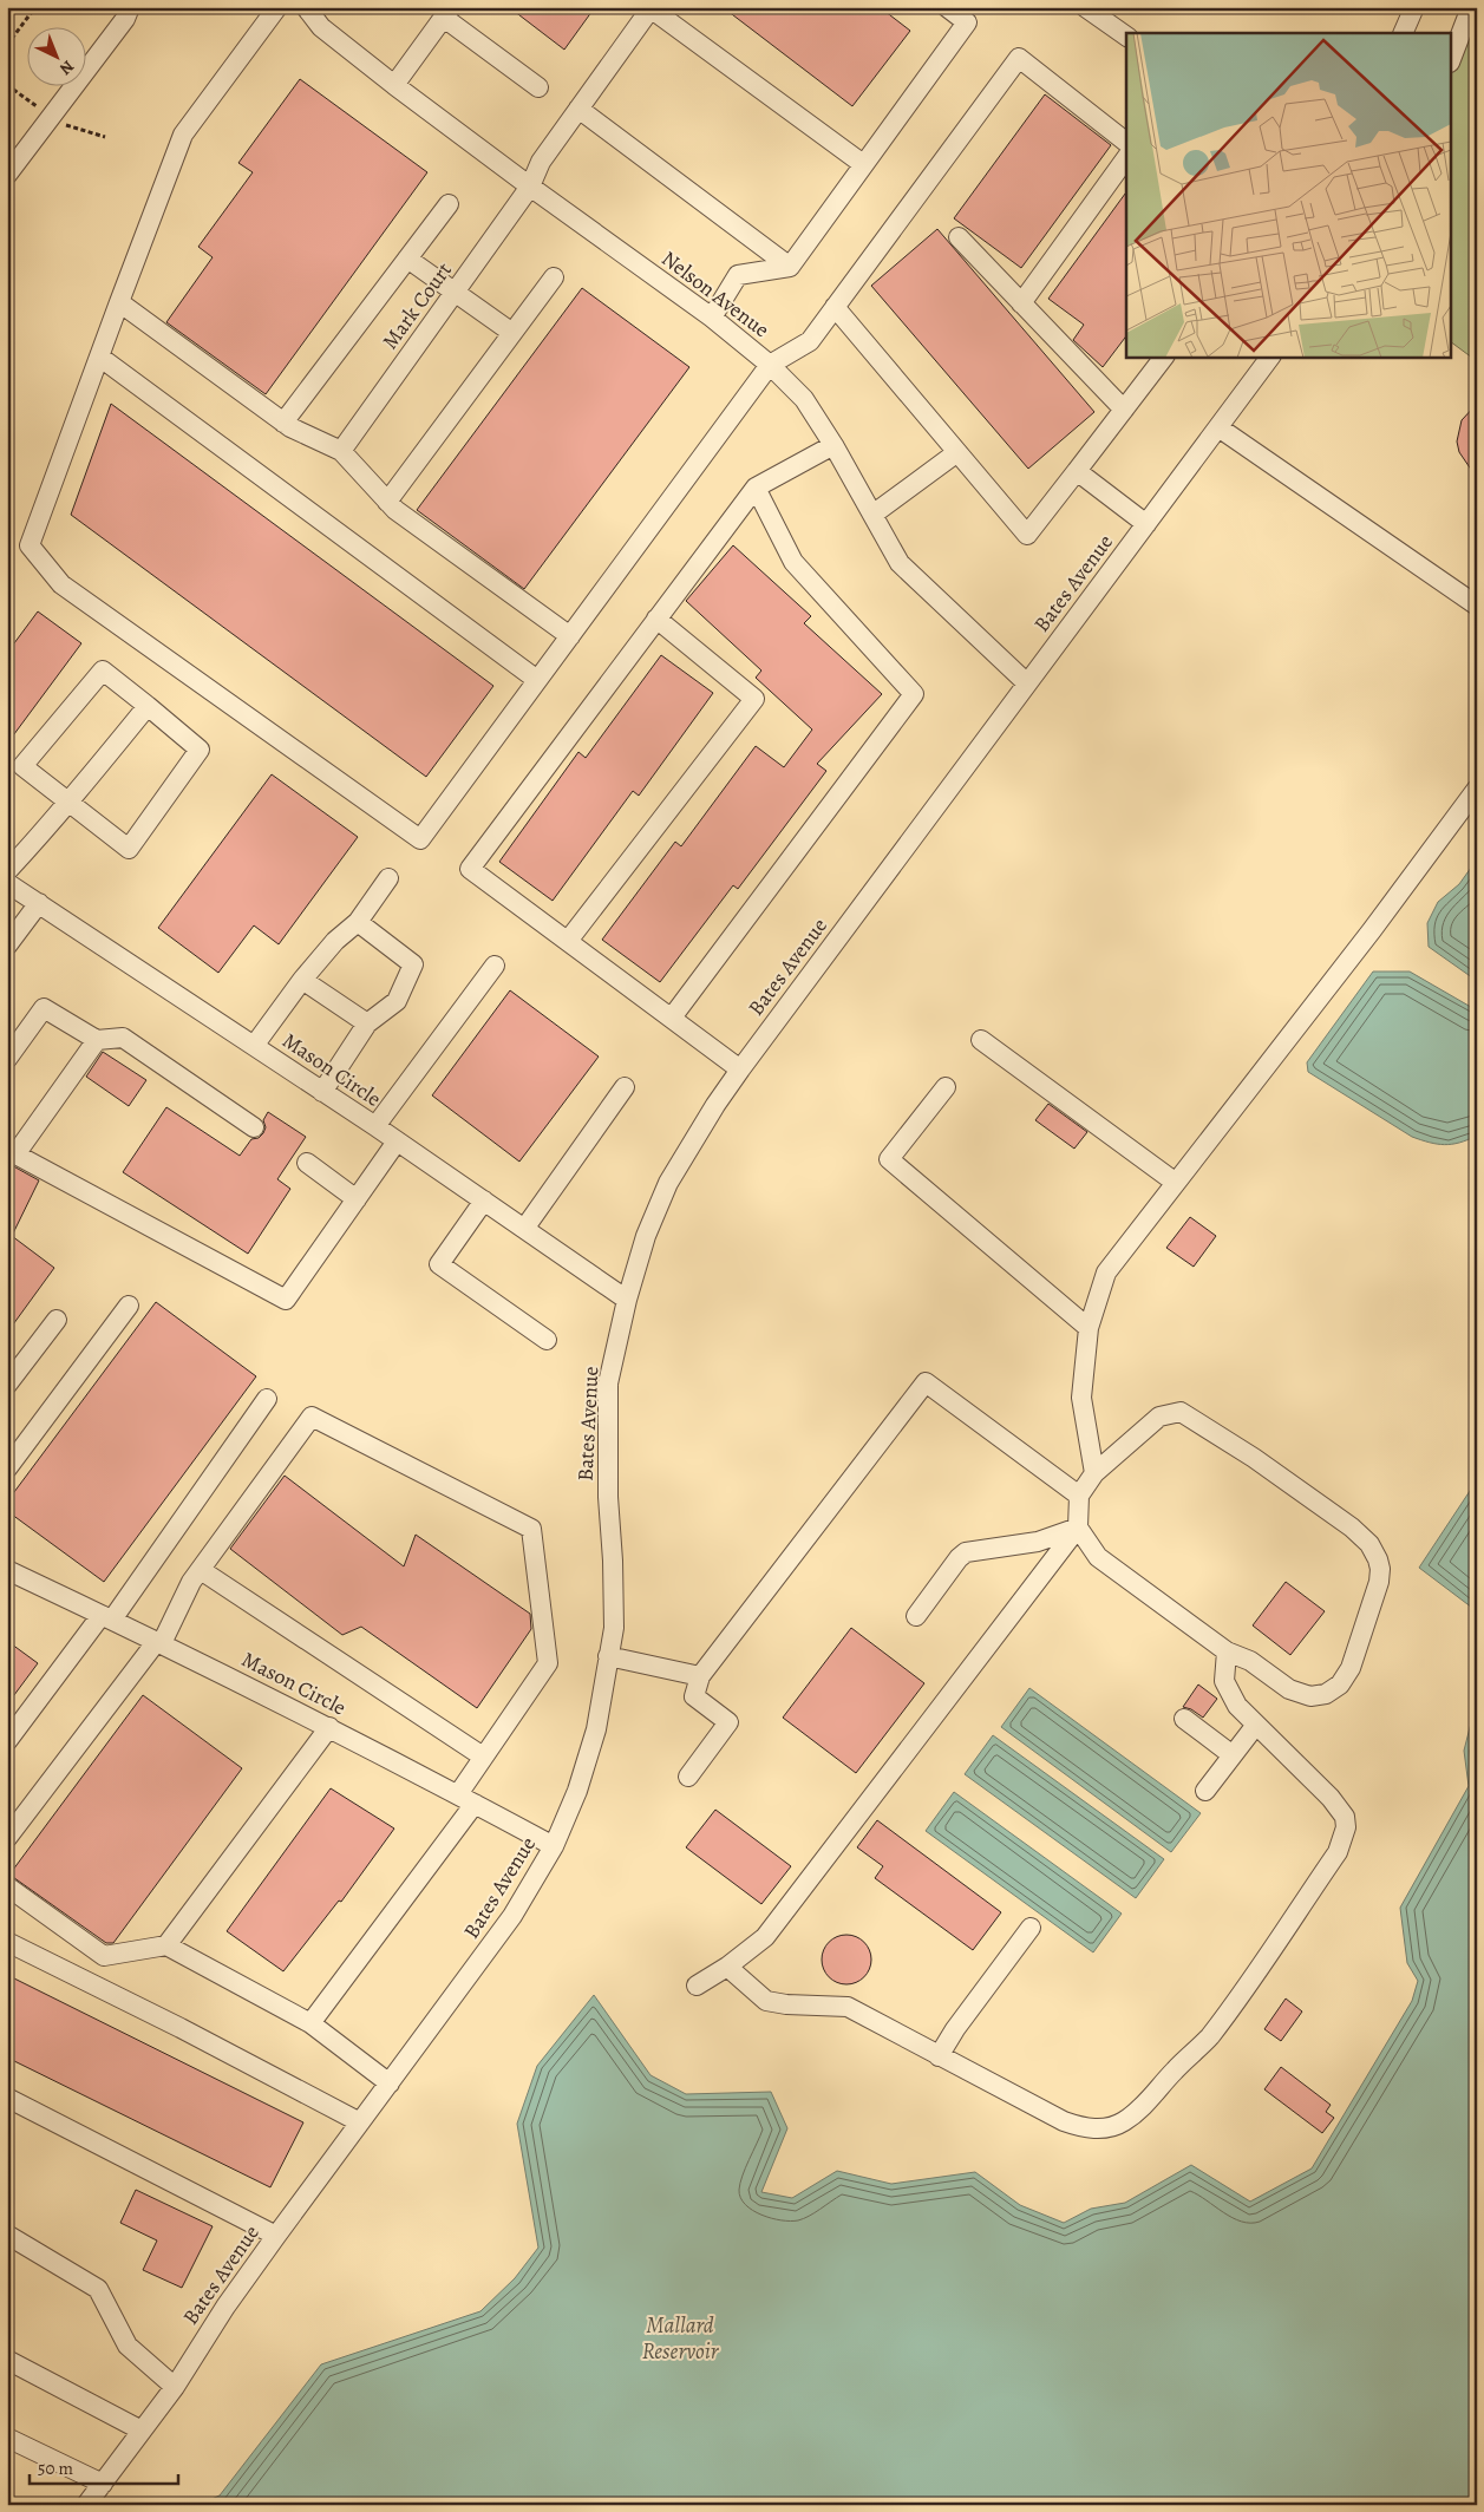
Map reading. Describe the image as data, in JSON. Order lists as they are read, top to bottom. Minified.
{"streets":{"street":["Nelson Avenue","Mark Court","Bates Avenue","Mason Circle"]},"crossings":[["Nelson Avenue","Mark Court"],["Nelson Avenue","Bates Avenue"],["Bates Avenue","Mason Circle"]],"water":["Mallard Reservoir"],"scale_bar":"50 m","north":"bottom right"}
